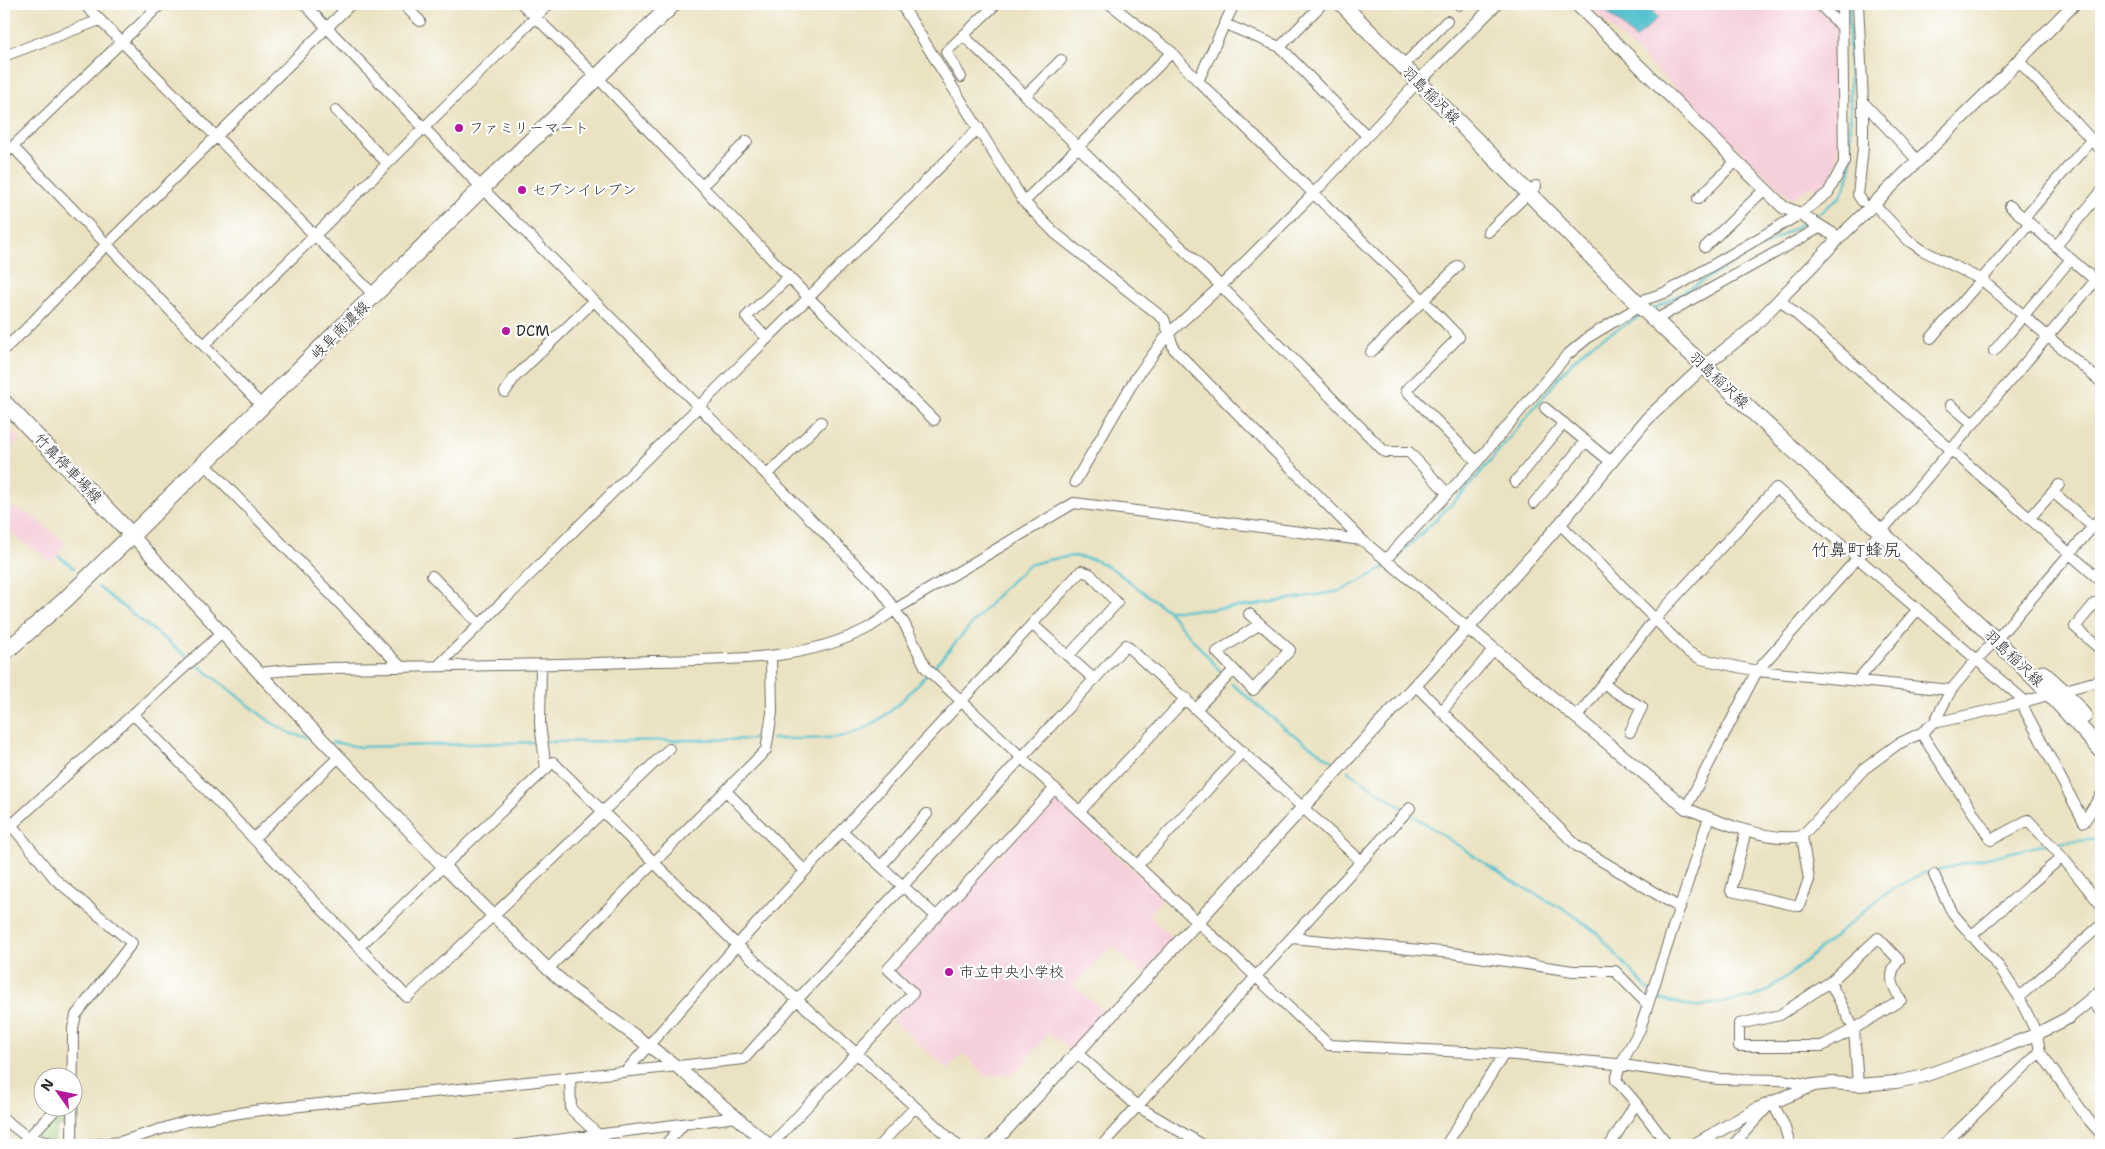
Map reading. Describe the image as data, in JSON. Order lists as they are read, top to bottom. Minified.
{"streets":{"main road":["羽島稲沢線","岐阜南濃線","竹鼻停車場線"]},"crossings":[["岐阜南濃線","竹鼻停車場線"]],"districts":["竹鼻町蜂尻"],"places":["ファミリーマート","セブンイレブン","DCM","市立中央小学校"],"north":"top left"}
